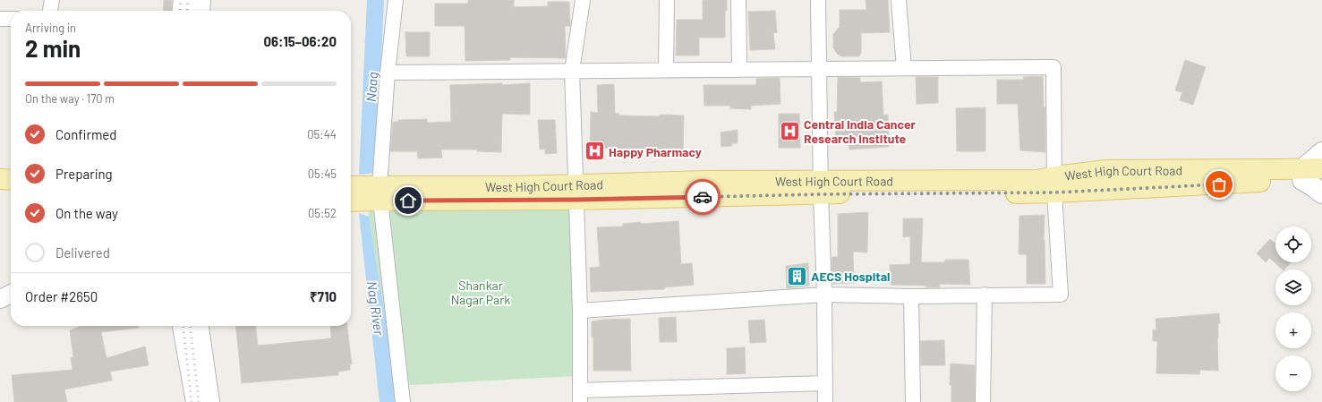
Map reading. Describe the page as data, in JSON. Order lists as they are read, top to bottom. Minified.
{"streets":{"main road":["West High Court Road"]},"water":["Naag","Nag River"],"parks":["Shankar Nagar Park"],"places":{"hospital":["Central India Cancer Research Institute","Happy Pharmacy"],"building":["AECS Hospital"]},"page":{"heading":["2 min","Arriving in","06:15–06:20"],"panel":["Order #2650","₹710"],"bar":"On the way · 170 m","list":[["Confirmed","05:44"],["Preparing","05:45"],["On the way","05:52"],"Delivered"],"map_buttons":["+","−"]}}
